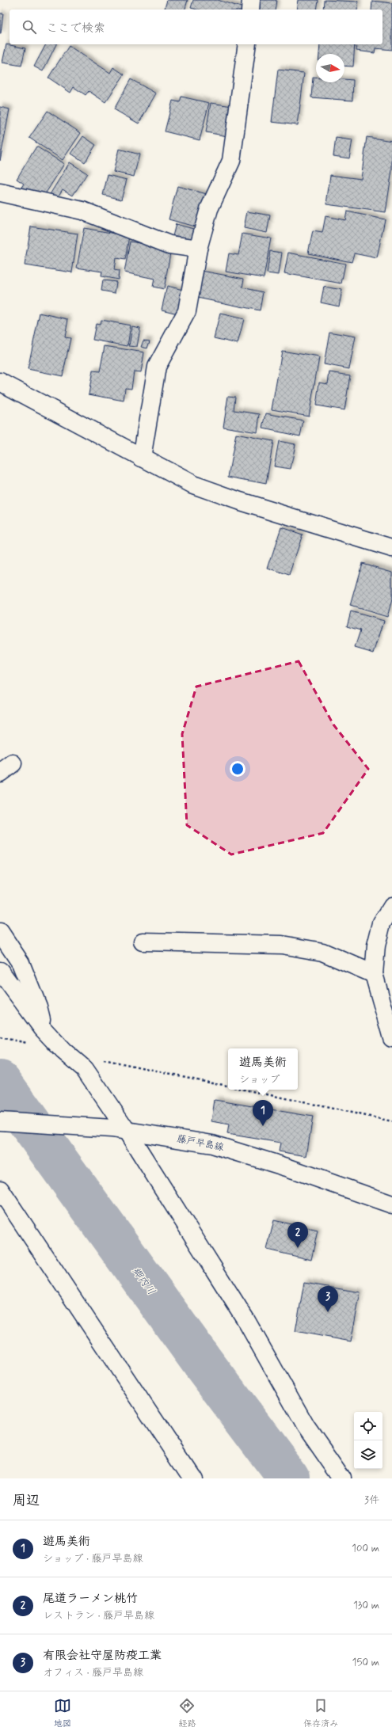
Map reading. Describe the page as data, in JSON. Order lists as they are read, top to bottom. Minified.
{"streets":{"street":["藤戸早島線"]},"water":["郷内川"],"north":"right","page":{"search":"ここで検索","popup":["遊馬美術","ショップ"],"pins":["1","2","3"],"heading":["周辺","3件"],"list":[{"mark":"1","name":"遊馬美術","note":"ショップ · 藤戸早島線","value":"100 m"},{"mark":"2","name":"尾道ラーメン桃竹","note":"レストラン · 藤戸早島線","value":"130 m"},{"mark":"3","name":"有限会社守屋防疫工業","note":"オフィス · 藤戸早島線","value":"150 m"}],"nav":["地図","経路","保存済み"]}}
